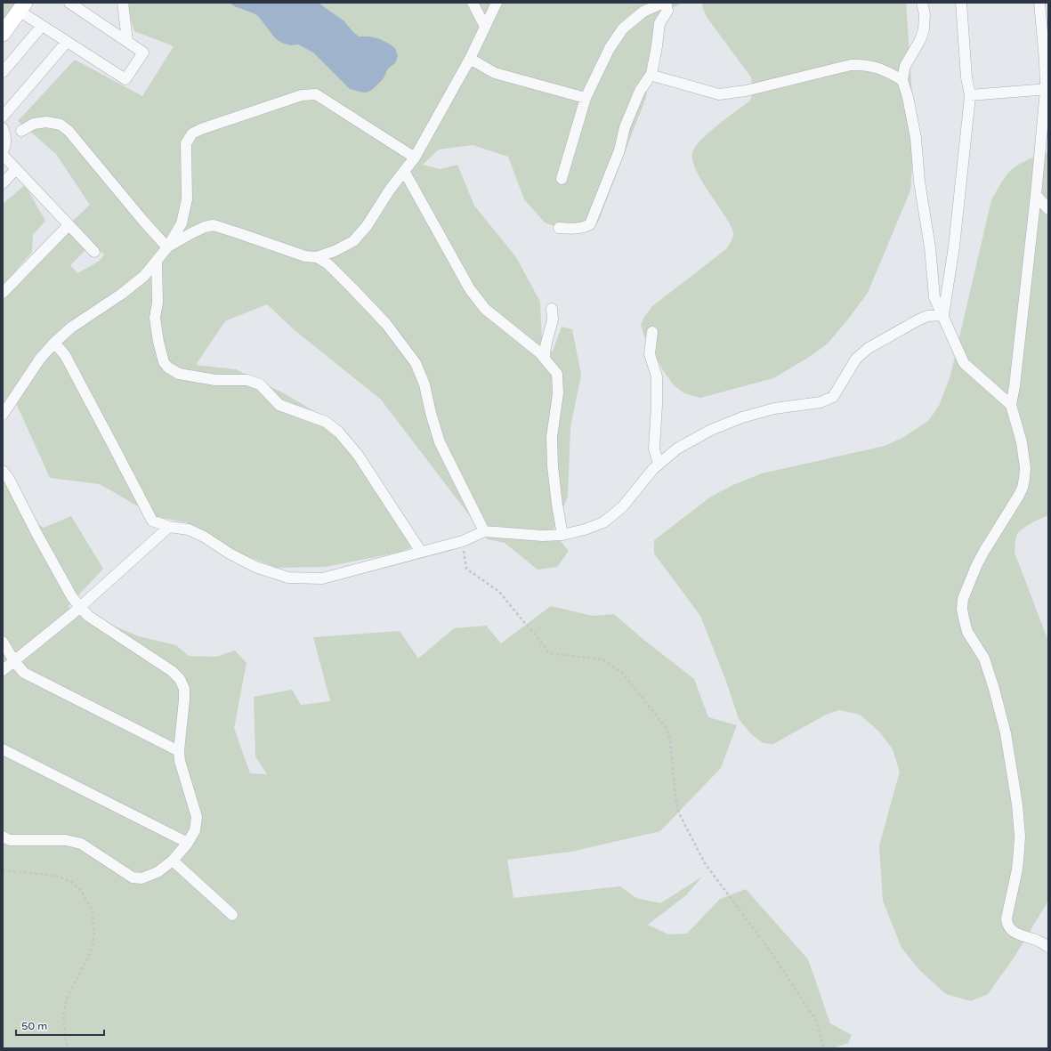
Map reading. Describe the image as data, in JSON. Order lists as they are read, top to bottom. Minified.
{"scale_bar":"50 m"}
